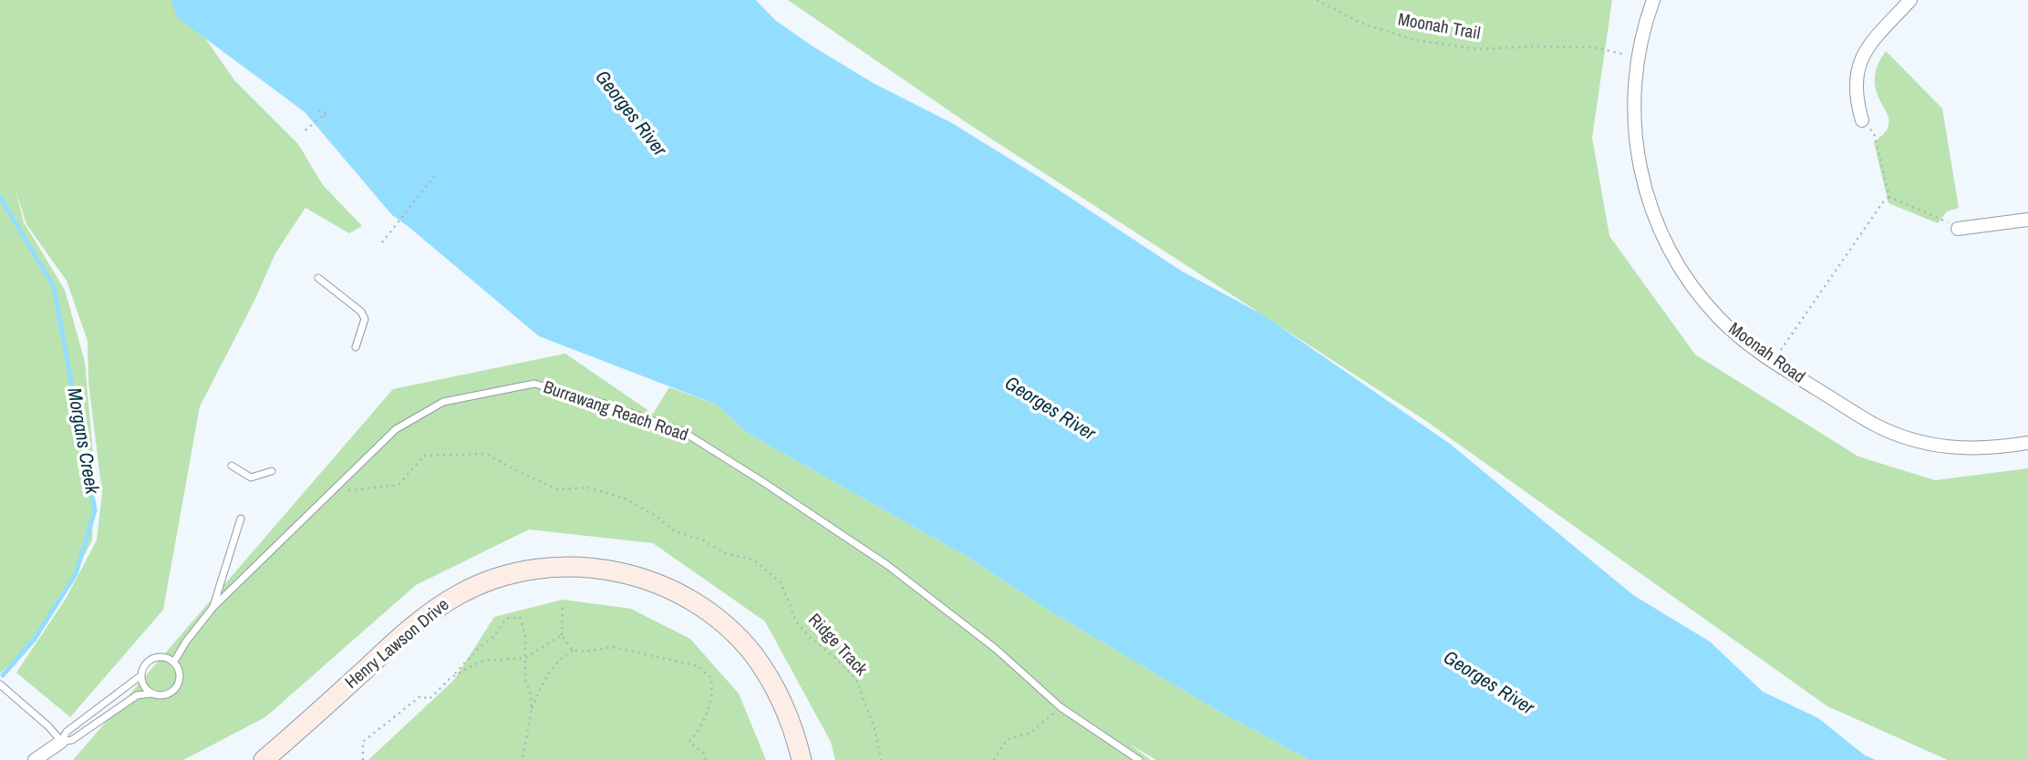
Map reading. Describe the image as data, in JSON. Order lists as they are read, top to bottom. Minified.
{"streets":{"main road":["Henry Lawson Drive"],"street":["Moonah Road"],"lane":["Burrawang Reach Road"],"path":["Moonah Trail","Ridge Track"]},"crossings":[["Moonah Trail","Moonah Road"],["Burrawang Reach Road","Ridge Track"]],"water":["Georges River","Morgans Creek"]}
